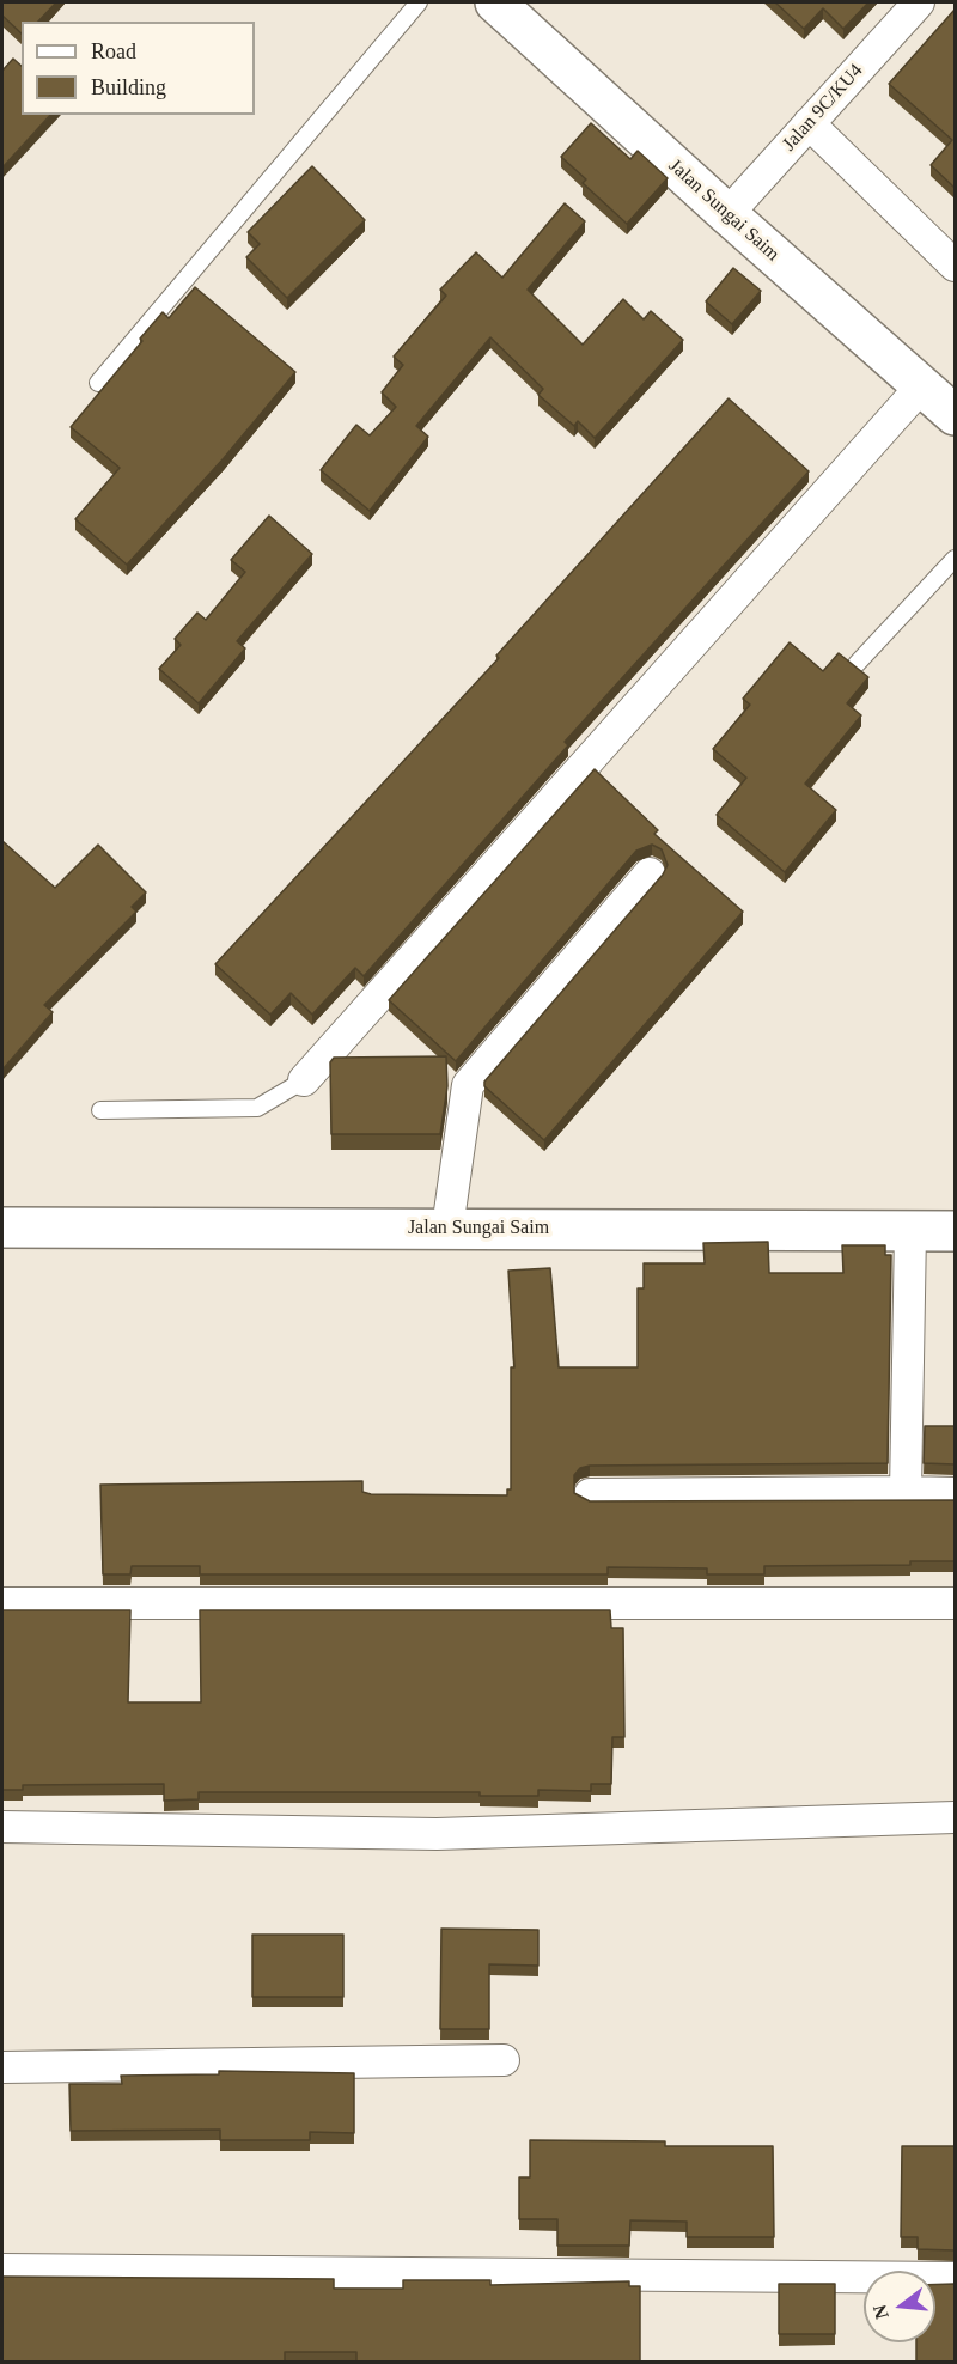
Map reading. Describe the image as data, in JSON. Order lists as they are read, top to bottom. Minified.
{"streets":{"street":["Jalan 9C/KU4","Jalan Sungai Saim"]},"crossings":[["Jalan 9C/KU4","Jalan Sungai Saim"]],"legend":["Road","Building"],"north":"left"}
